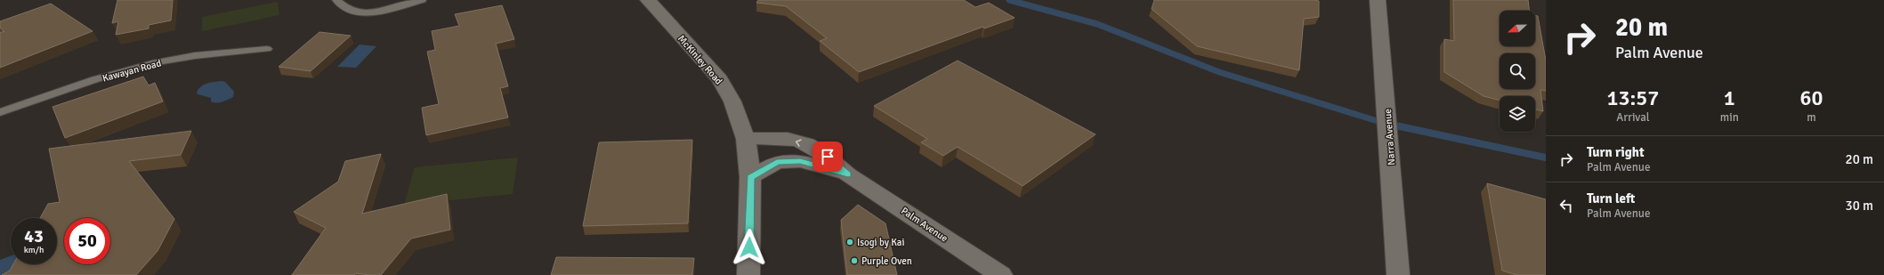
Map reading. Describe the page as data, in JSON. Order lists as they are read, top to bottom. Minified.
{"streets":{"street":["McKinley Road","Narra Avenue","Palm Avenue"],"lane":["Kawayan Road"]},"crossings":[["McKinley Road","Palm Avenue"]],"places":["Isogi by Kai","Purple Oven"],"north":"left","page":{"turn":["20 m","Palm Avenue"],"eta":["13:57","Arrival","1","min","60","m"],"list":[{"name":"Turn right","note":"Palm Avenue","value":"20 m"},{"name":"Turn left","note":"Palm Avenue","value":"30 m"}],"speed":"43 km/h","limit":"50"}}
